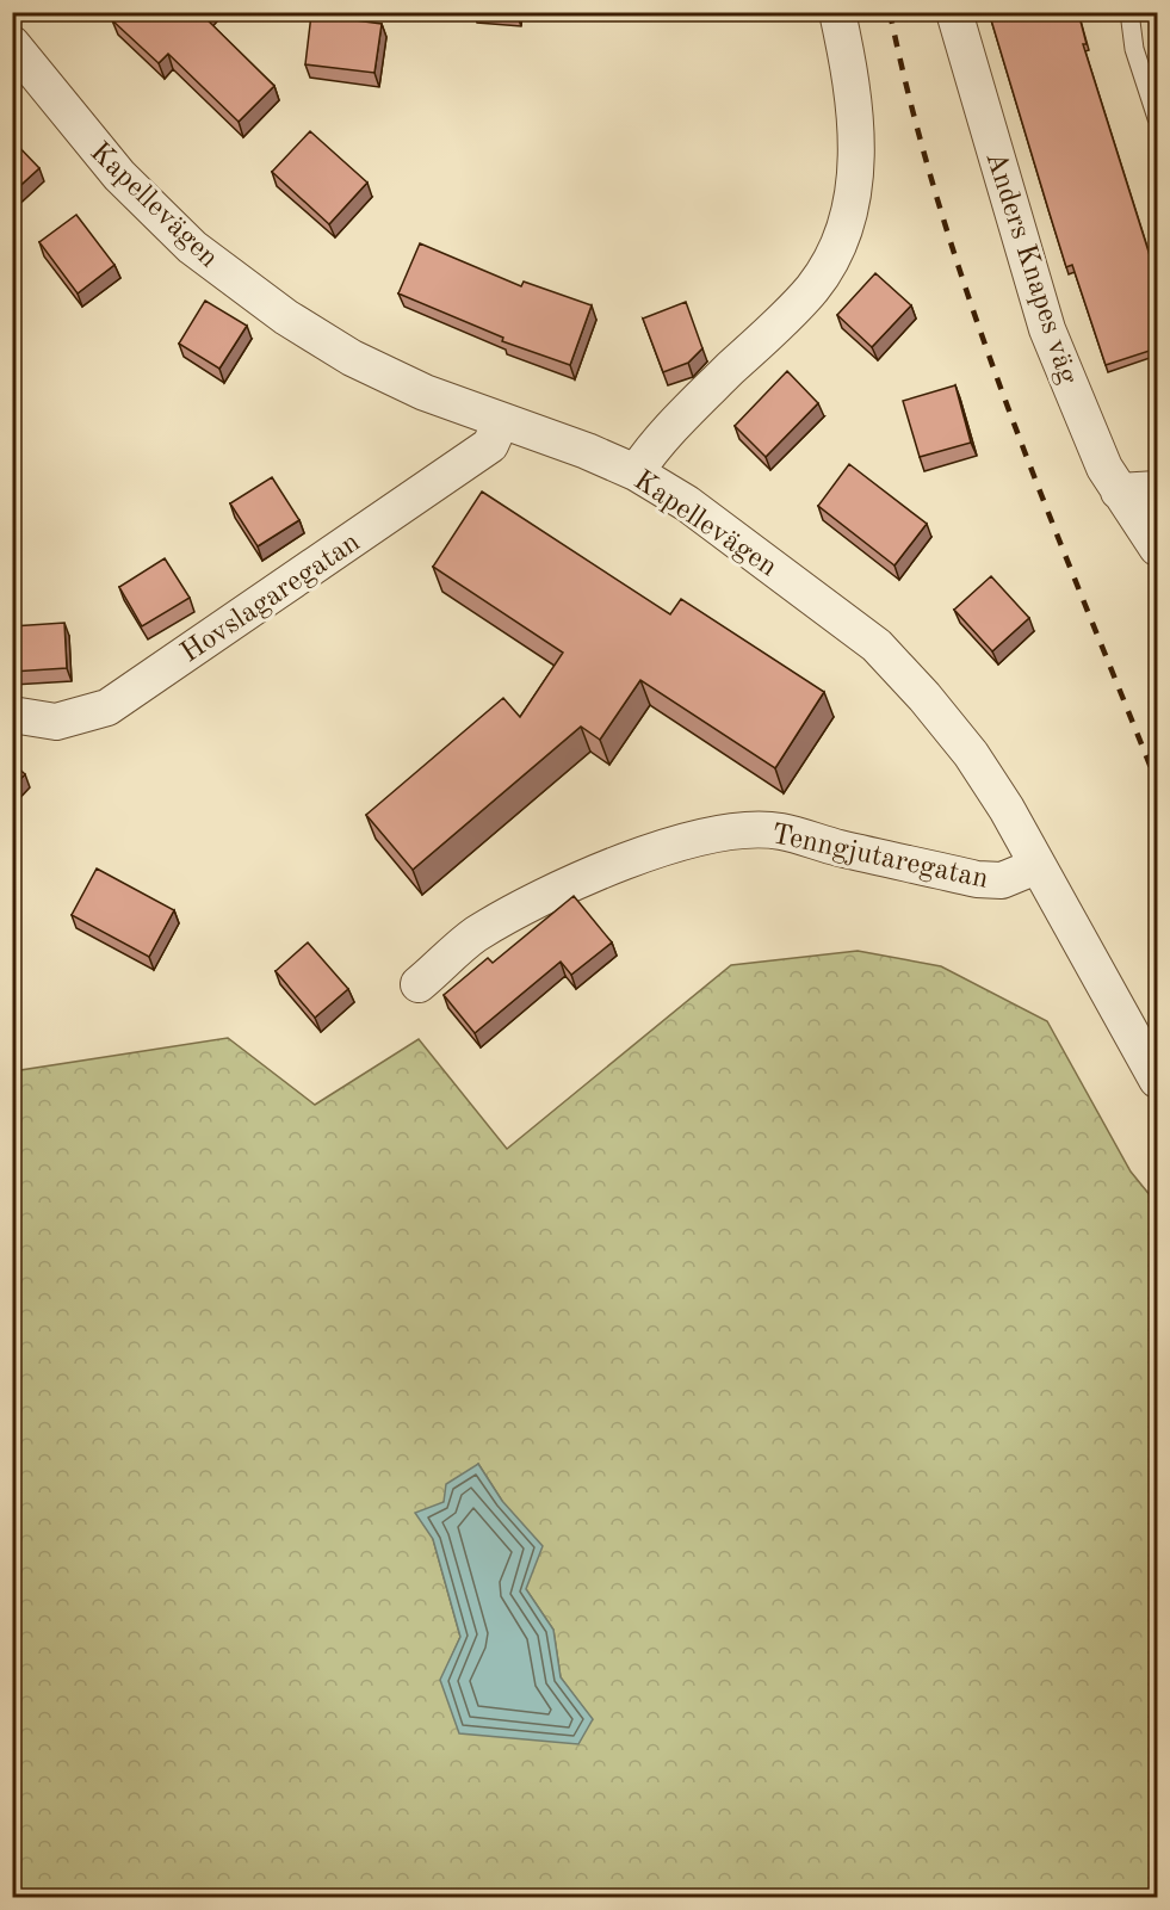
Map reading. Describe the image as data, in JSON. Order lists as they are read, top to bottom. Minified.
{"streets":{"street":["Kapellevägen","Anders Knapes väg","Hovslagaregatan","Tenngjutaregatan"]},"crossings":[["Kapellevägen","Hovslagaregatan"],["Kapellevägen","Tenngjutaregatan"]]}
